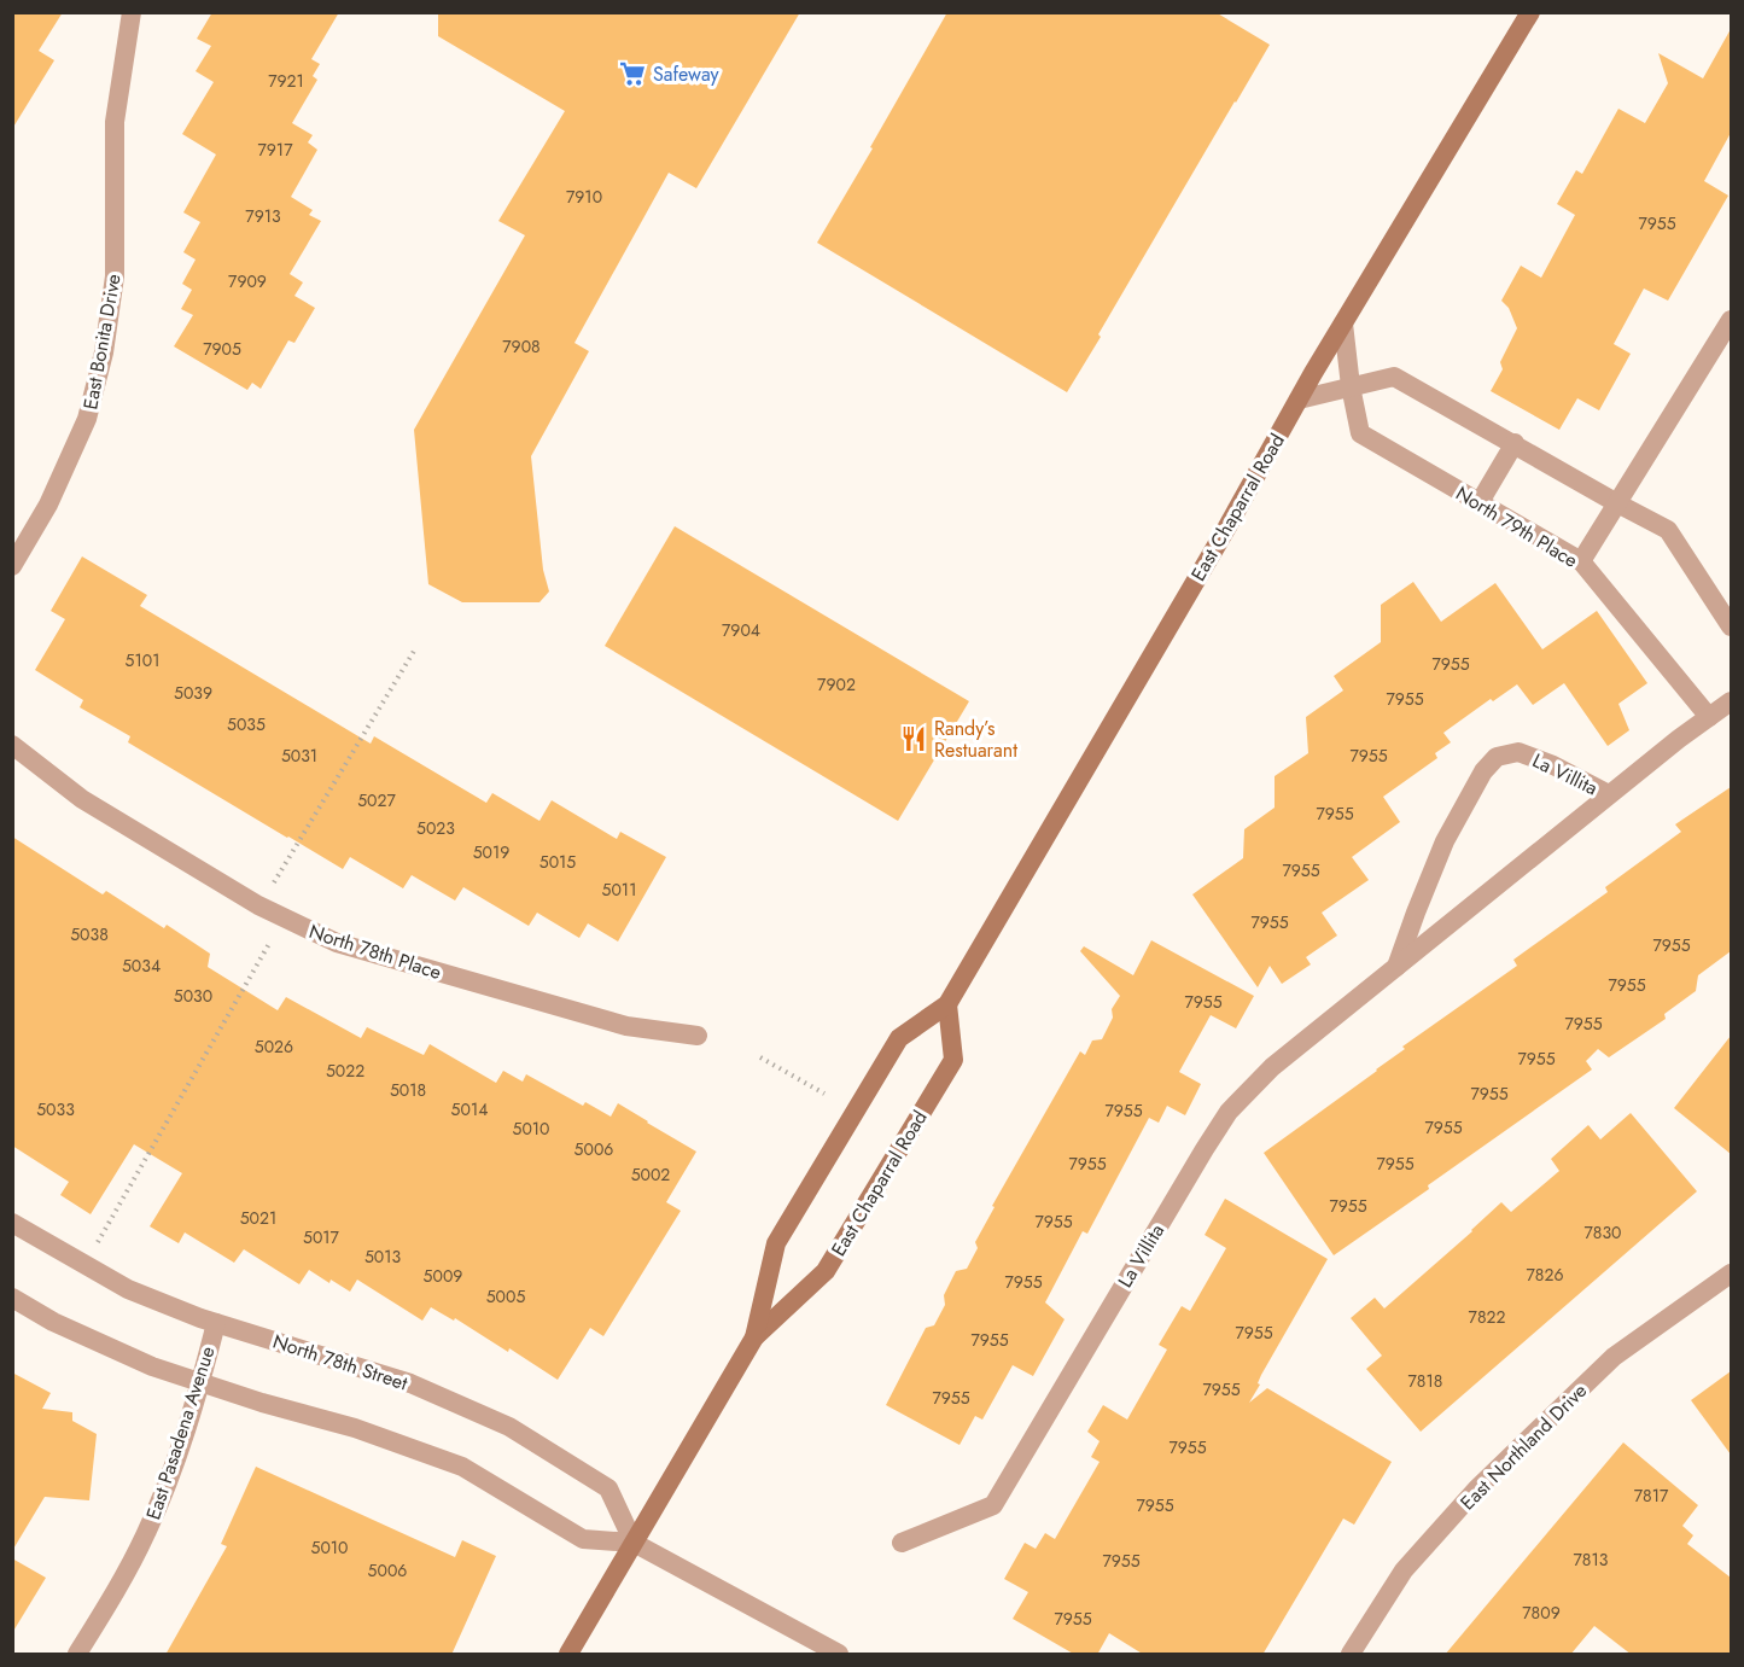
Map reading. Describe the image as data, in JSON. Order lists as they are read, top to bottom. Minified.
{"streets":{"main road":["East Chaparral Road"],"street":["East Bonita Drive","North 79th Place","La Villita","North 78th Place","North 78th Street","East Pasadena Avenue","East Northland Drive"]},"crossings":[["East Chaparral Road","North 79th Place"],["East Chaparral Road","North 78th Street"],["North 79th Place","La Villita"],["North 78th Street","East Pasadena Avenue"]],"places":{"supermarket":["Safeway"],"restaurant":["Randy’s Restuarant"]},"house_numbers":["7921","7917","7910","7913","7955","7909","7908","7905","7904","5101","7955","7902","5039","7955","5035","5031","7955","5027","7955","5023","5019","5015","7955","5011","7955","5038","7955","5034","7955","5030","7955","7955","5026","7955","5022","5018","7955","5033","5014","7955","7955","5010","5006","7955","7955","5002","7955","5021","7955","7830","5017","5013","7826","5009","7955","5005","7822","7955","7955","7818","7955","7955","7955","7817","7955","5010","7813","7955","5006","7809","7955"]}
